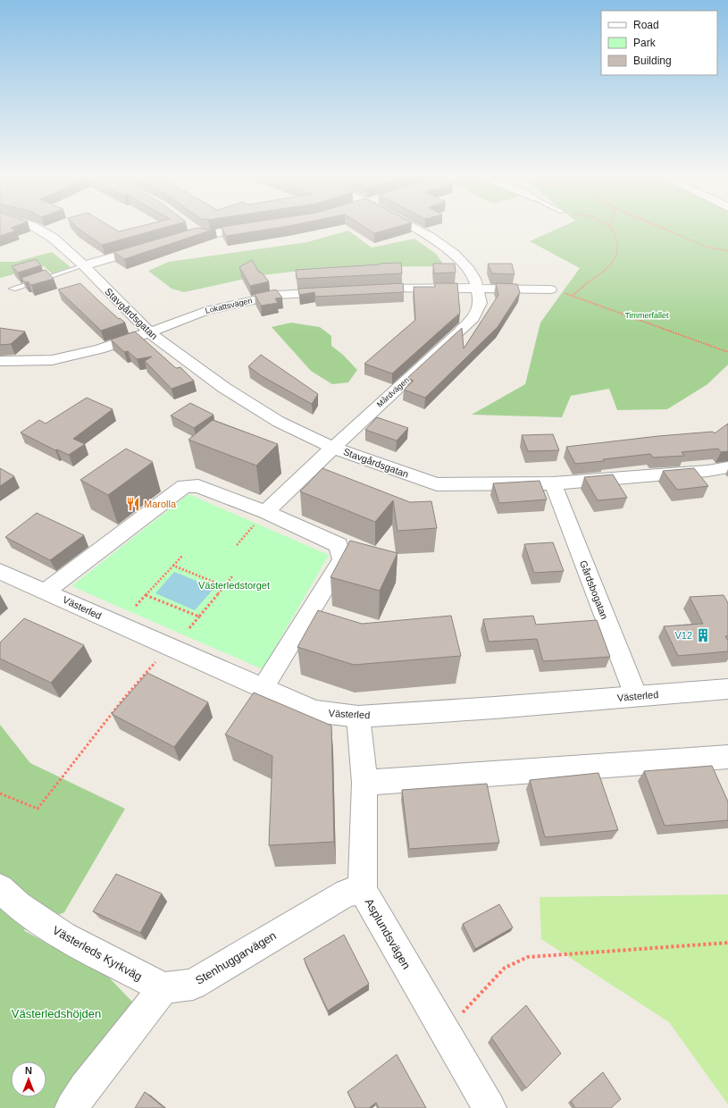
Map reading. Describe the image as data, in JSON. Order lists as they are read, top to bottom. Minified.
{"streets":{"street":["Lokattsvägen","Stavgårdsgatan","Mårdvägen","Gårdsbogatan","Västerled","Asplundsvägen","Västerleds Kyrkväg","Stenhuggarvägen"]},"crossings":[["Lokattsvägen","Stavgårdsgatan"],["Stavgårdsgatan","Mårdvägen"],["Stavgårdsgatan","Gårdsbogatan"],["Gårdsbogatan","Västerled"],["Västerled","Asplundsvägen"],["Asplundsvägen","Stenhuggarvägen"],["Västerleds Kyrkväg","Stenhuggarvägen"]],"parks":["Timmerfallet","Västerledstorget","Västerledshöjden"],"places":{"restaurant":["Marolla"],"building":["V12"]},"legend":["Road","Park","Building"],"north":"top"}
